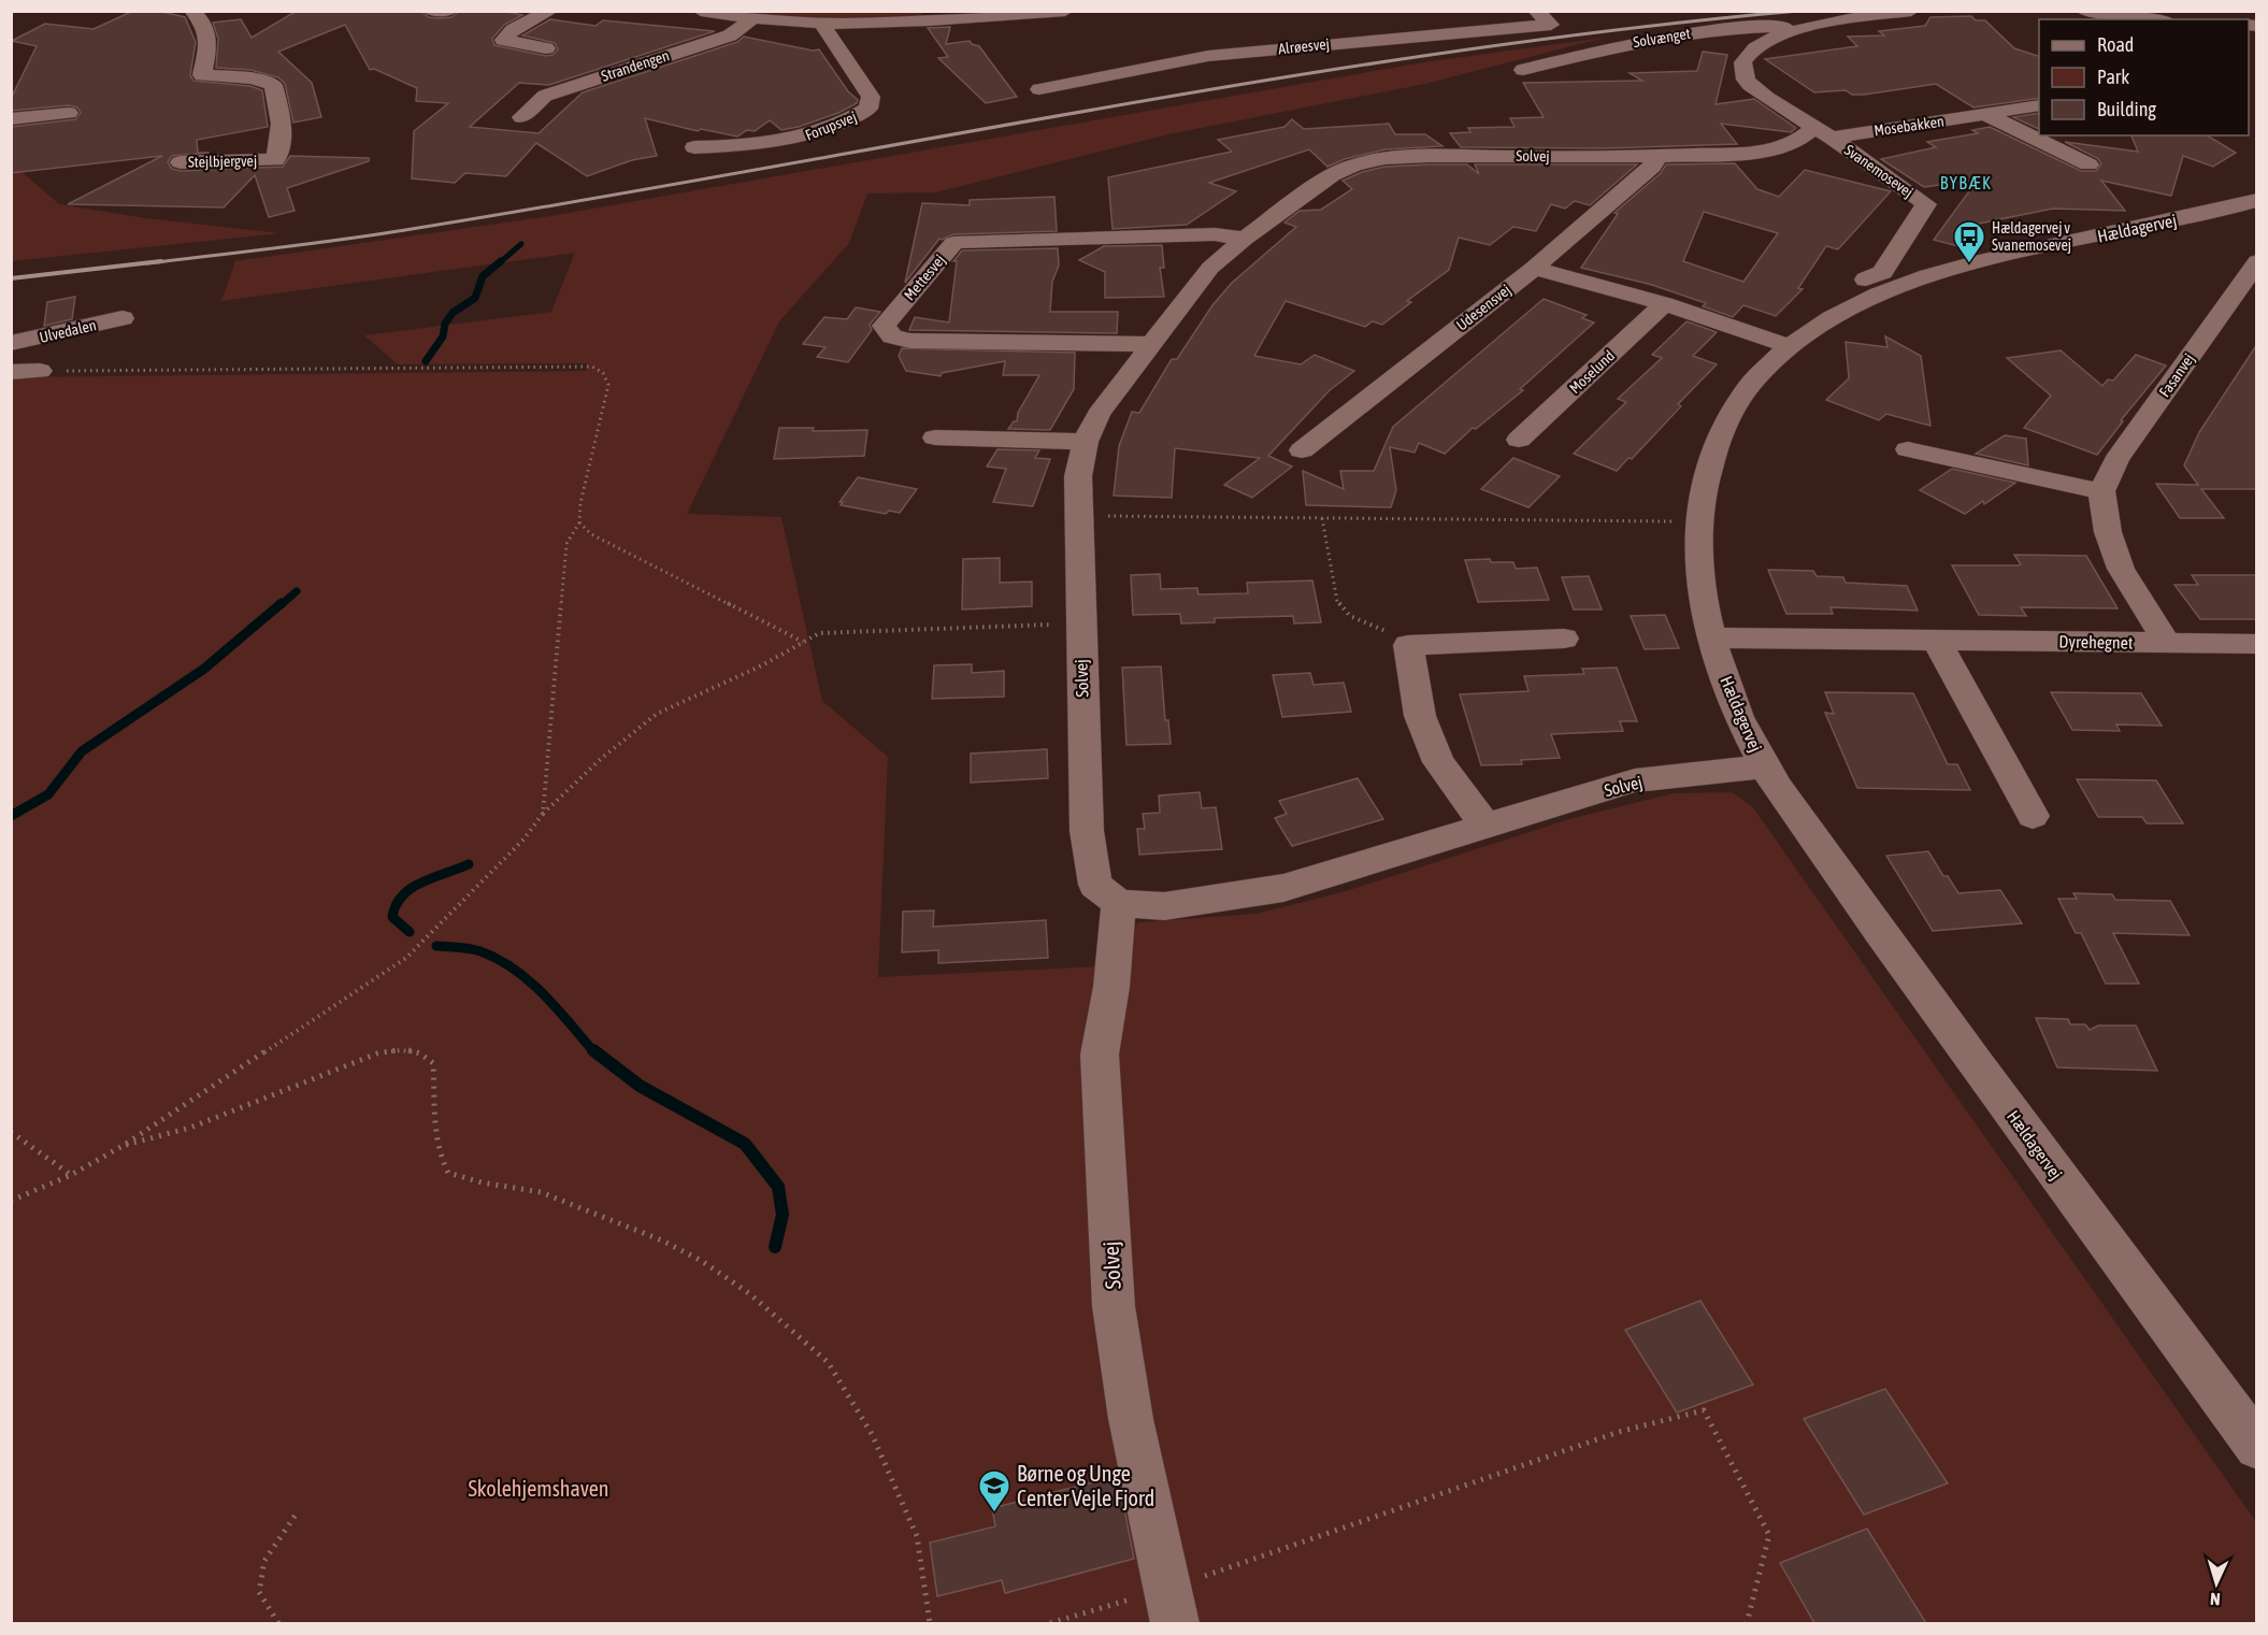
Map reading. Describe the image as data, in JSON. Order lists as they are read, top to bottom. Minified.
{"streets":{"street":["Solvænget","Alrøesvej","Strandengen","Forupsvej","Mosebakken","Solvej","Stejlbjergvej","Svanemosevej","Hældagervej","Mettesvej","Udesensvej","Ulvedalen","Moselund","Fasanvej","Dyrehegnet"]},"crossings":[["Mosebakken","Solvej"],["Mosebakken","Svanemosevej"],["Solvej","Svanemosevej"],["Solvej","Hældagervej"],["Solvej","Mettesvej"],["Solvej","Udesensvej"],["Hældagervej","Dyrehegnet"]],"districts":["BYBÆK"],"parks":["Skolehjemshaven"],"places":{"bus stop":["Hældagervej v Svanemosevej"],"school or university":["Børne og Unge Center Vejle Fjord"]},"legend":["Road","Park","Building"],"north":"bottom"}
